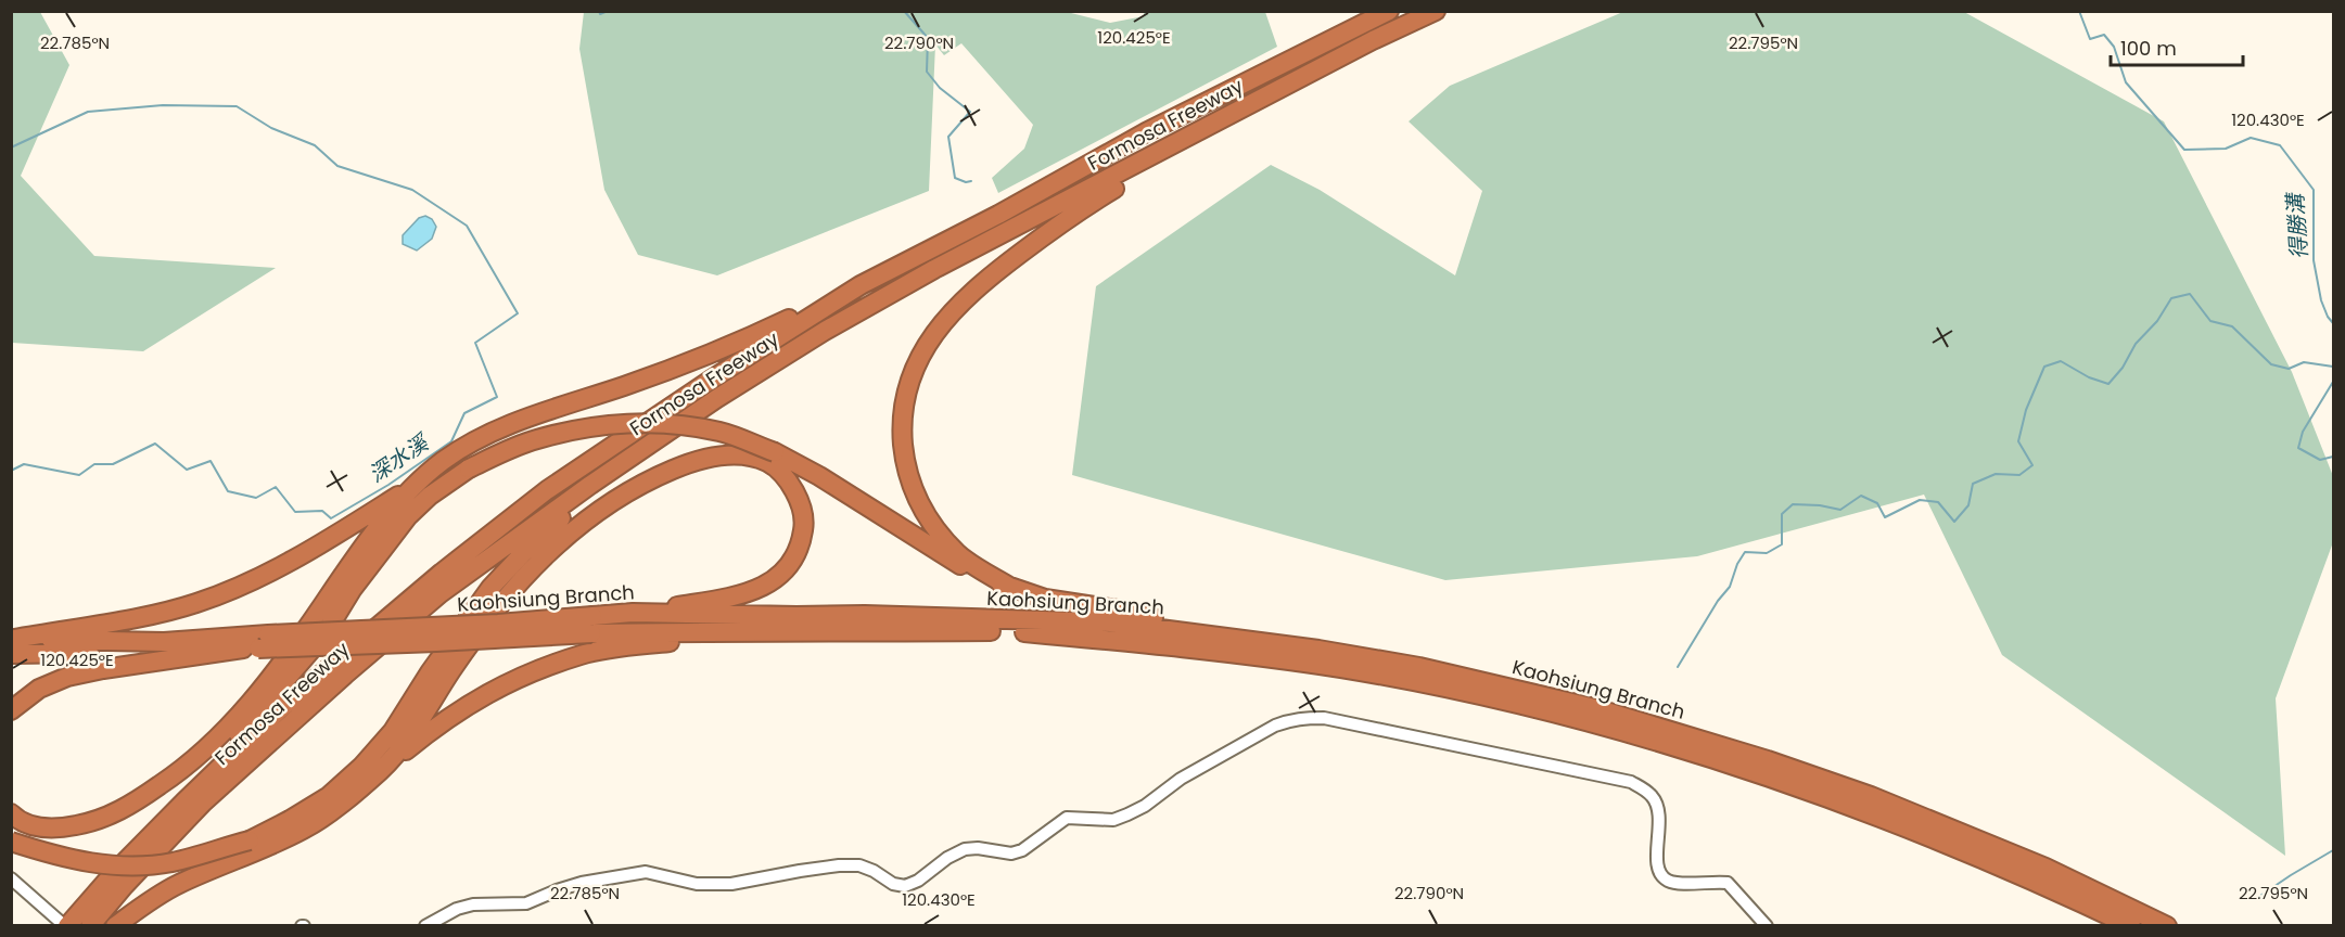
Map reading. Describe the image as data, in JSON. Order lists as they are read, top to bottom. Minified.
{"streets":{"highway":["Formosa Freeway","Kaohsiung Branch"]},"water":["得勝溝","深水溪"],"scale_bar":"100 m","coordinates":["120.425°E","22.785°N","22.790°N","22.795°N","120.430°E"]}
